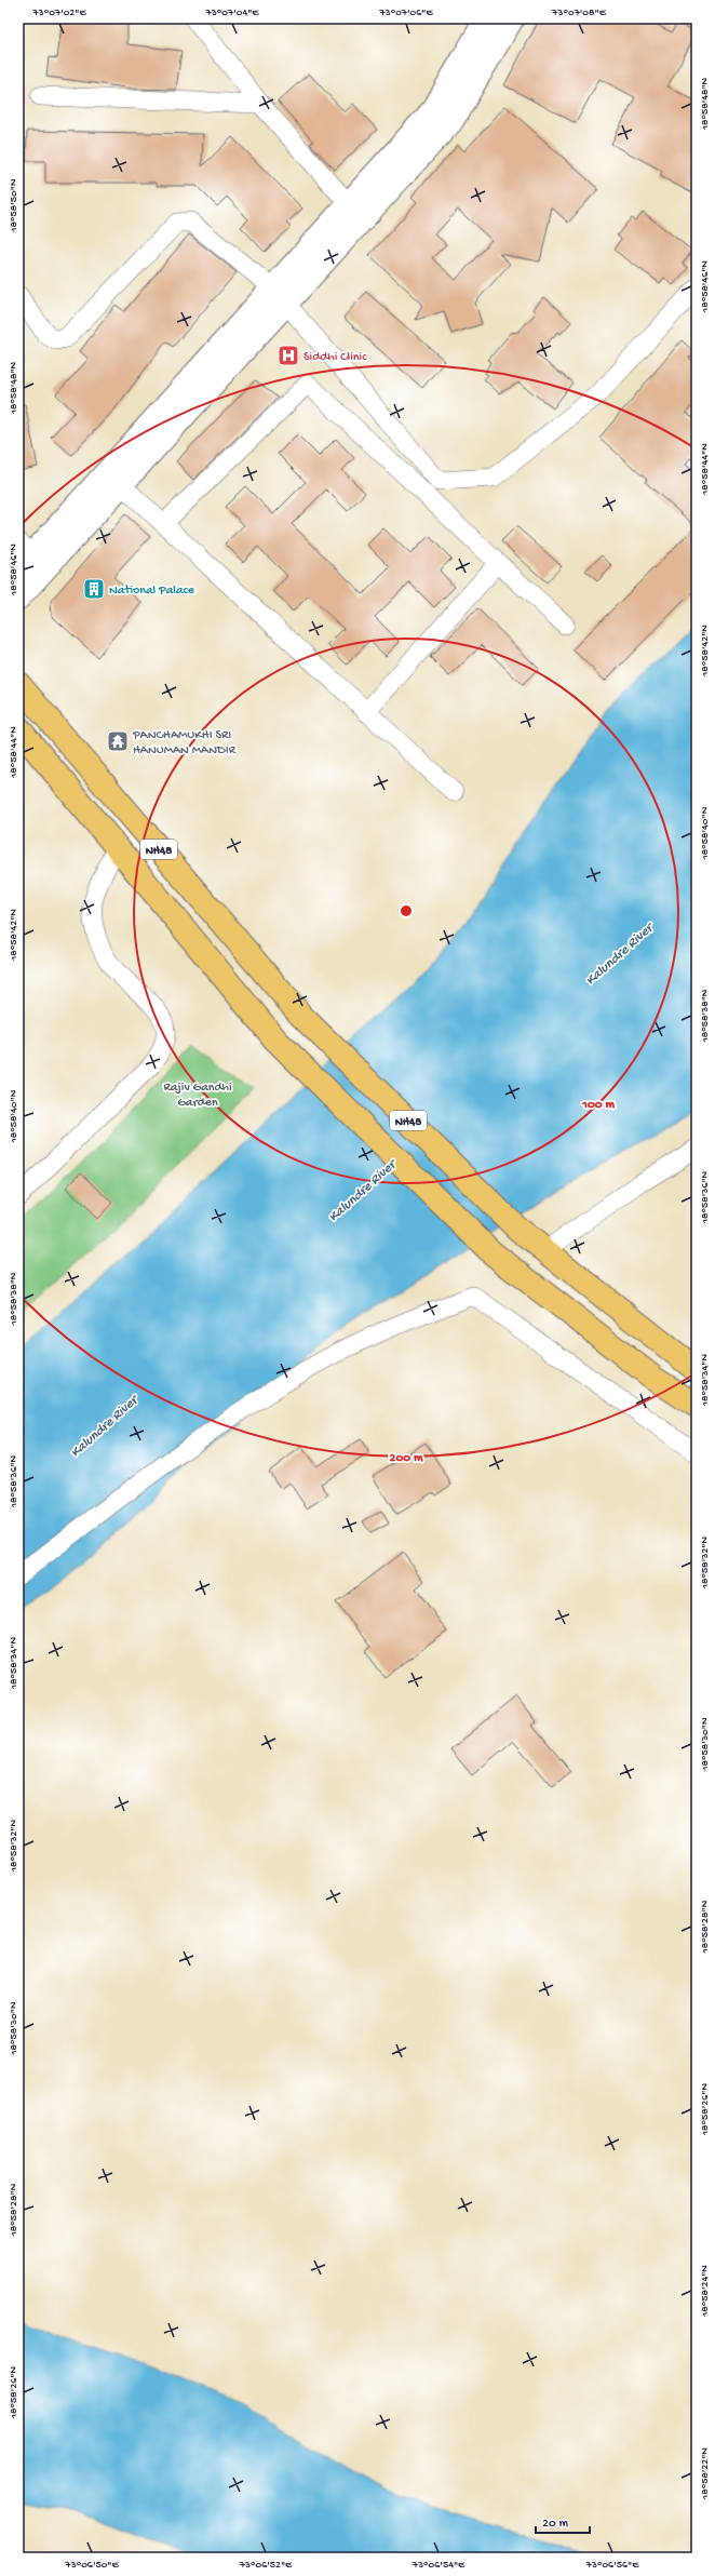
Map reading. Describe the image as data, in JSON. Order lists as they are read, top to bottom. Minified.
{"streets":{"highway":["NH48"]},"water":["Kalundre River"],"parks":["Rajiv Gandhi Garden"],"places":{"hospital":["Siddhi Clinic"],"building":["National Palace"],"temple":["PANCHAMUKHI SRI HANUMAN MANDIR"]},"scale_bar":"20 m","coordinates":["73°07'02\"E","73°07'04\"E","73°07'06\"E","73°07'08\"E","18°58'48\"N","18°58'50\"N","18°58'46\"N","18°58'44\"N","18°58'42\"N","18°58'40\"N","18°58'38\"N","18°58'36\"N","18°58'34\"N","18°58'32\"N","18°58'30\"N","18°58'28\"N","18°58'26\"N","18°58'24\"N","18°58'22\"N","73°06'50\"E","73°06'52\"E","73°06'54\"E","73°06'56\"E"],"rings":["100 m","200 m"]}
